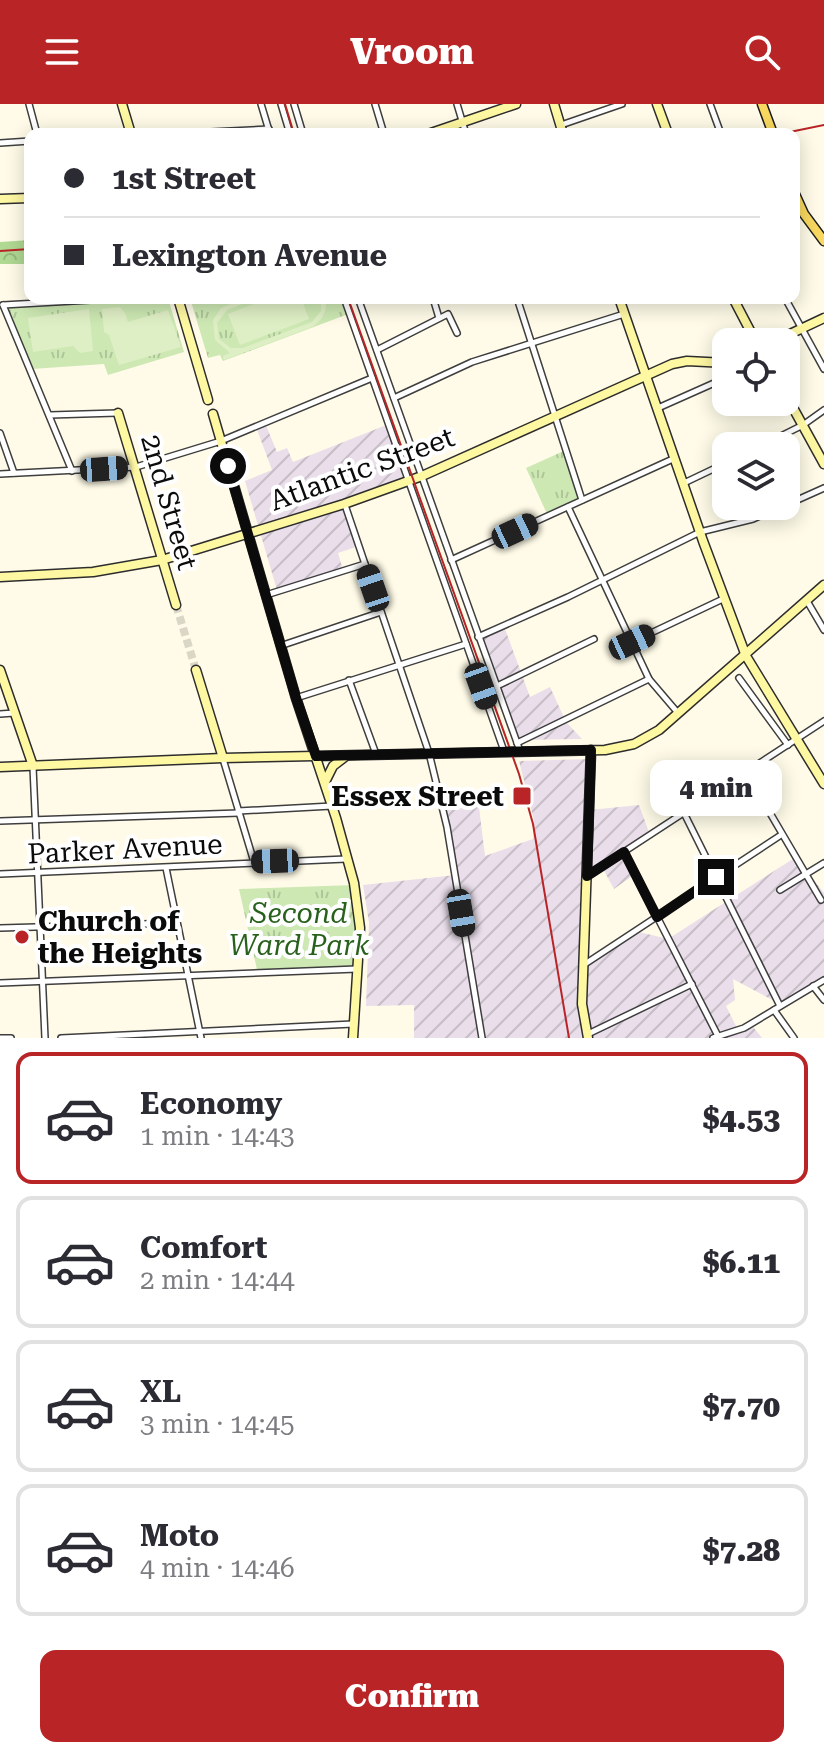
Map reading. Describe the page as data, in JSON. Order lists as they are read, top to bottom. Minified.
{"streets":{"street":["Atlantic Street","2nd Street","Parker Avenue"]},"crossings":[["Atlantic Street","2nd Street"]],"parks":["Second Ward Park"],"places":{"transit":["Essex Street"],"other":["Church of the Heights"]},"page":{"header":"Vroom","banner":["1st Street","Lexington Avenue"],"bubble":"4 min","list":[{"name":"Economy","note":"1 min · 14:43","value":"$4.53"},{"name":"Comfort","note":"2 min · 14:44","value":"$6.11"},{"name":"XL","note":"3 min · 14:45","value":"$7.70"},{"name":"Moto","note":"4 min · 14:46","value":"$7.28"}],"buttons":"Confirm"}}
